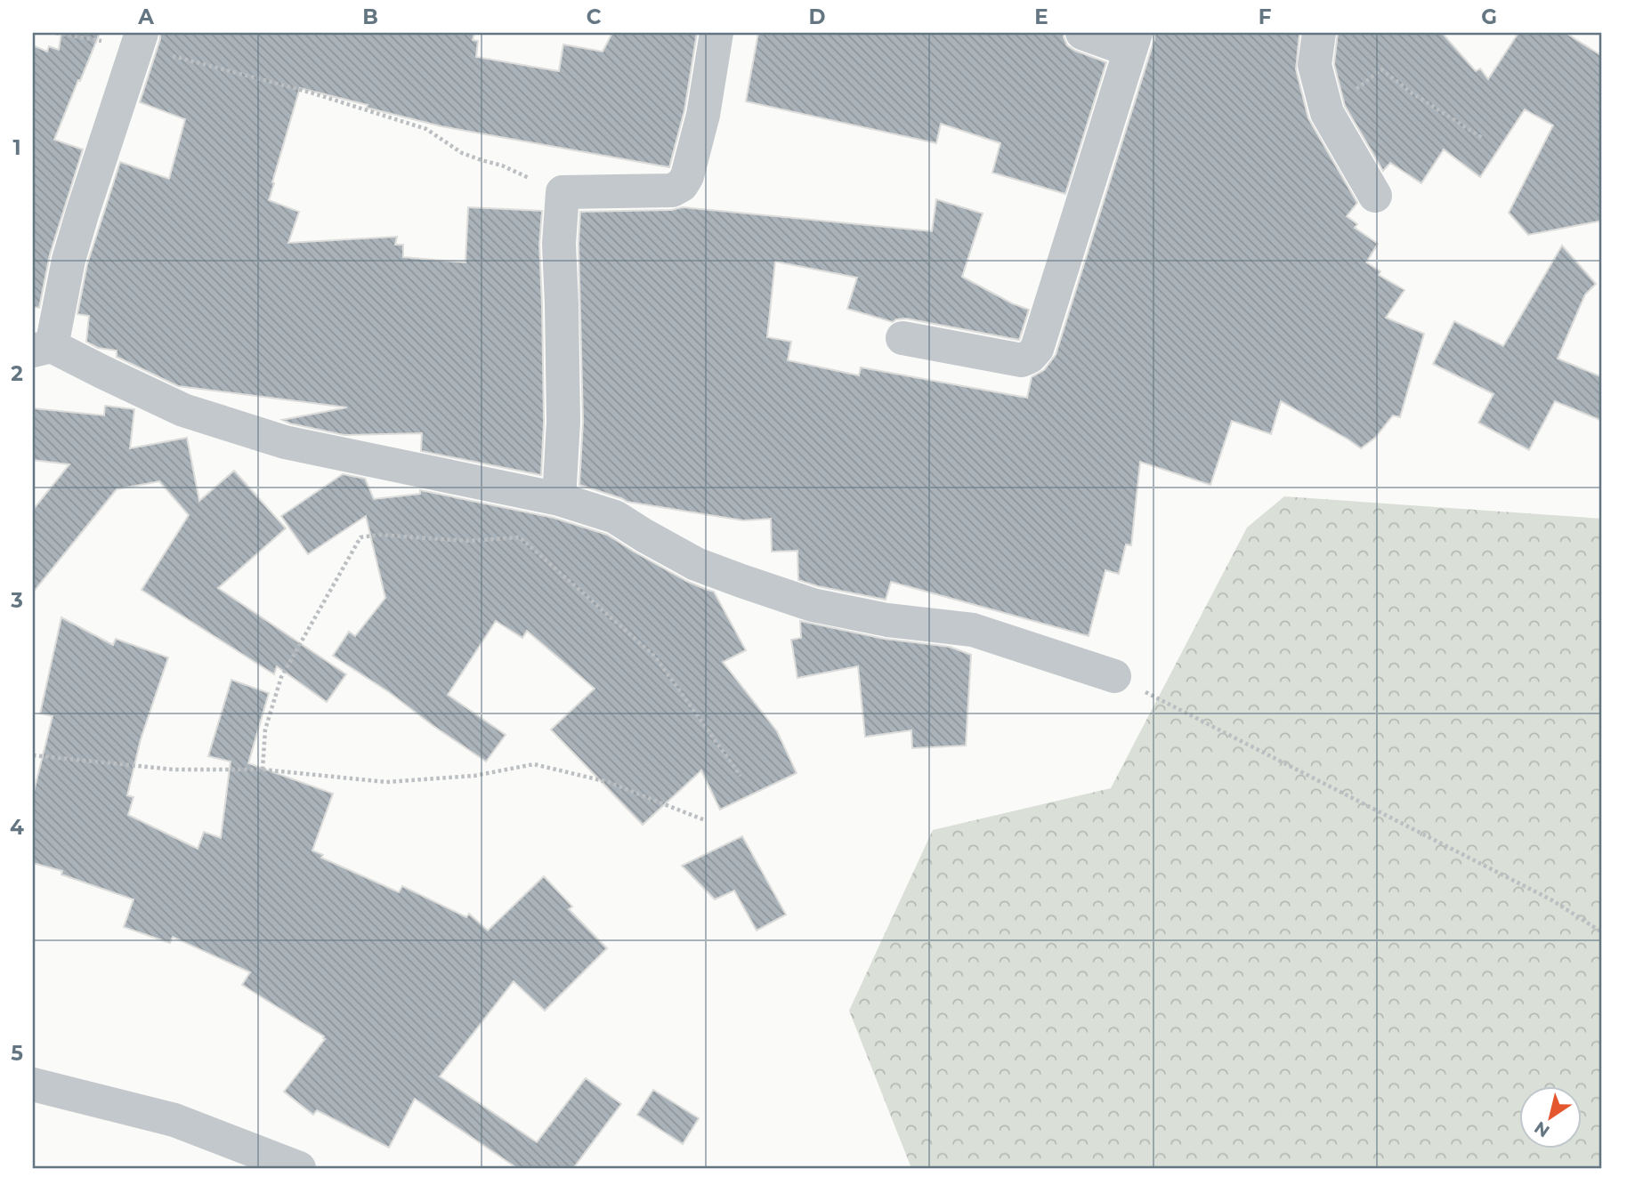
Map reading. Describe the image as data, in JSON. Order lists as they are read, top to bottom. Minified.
{"north":"bottom left","grid":{"columns":["A","B","C","D","E","F","G"],"rows":["1","2","3","4","5"]}}
